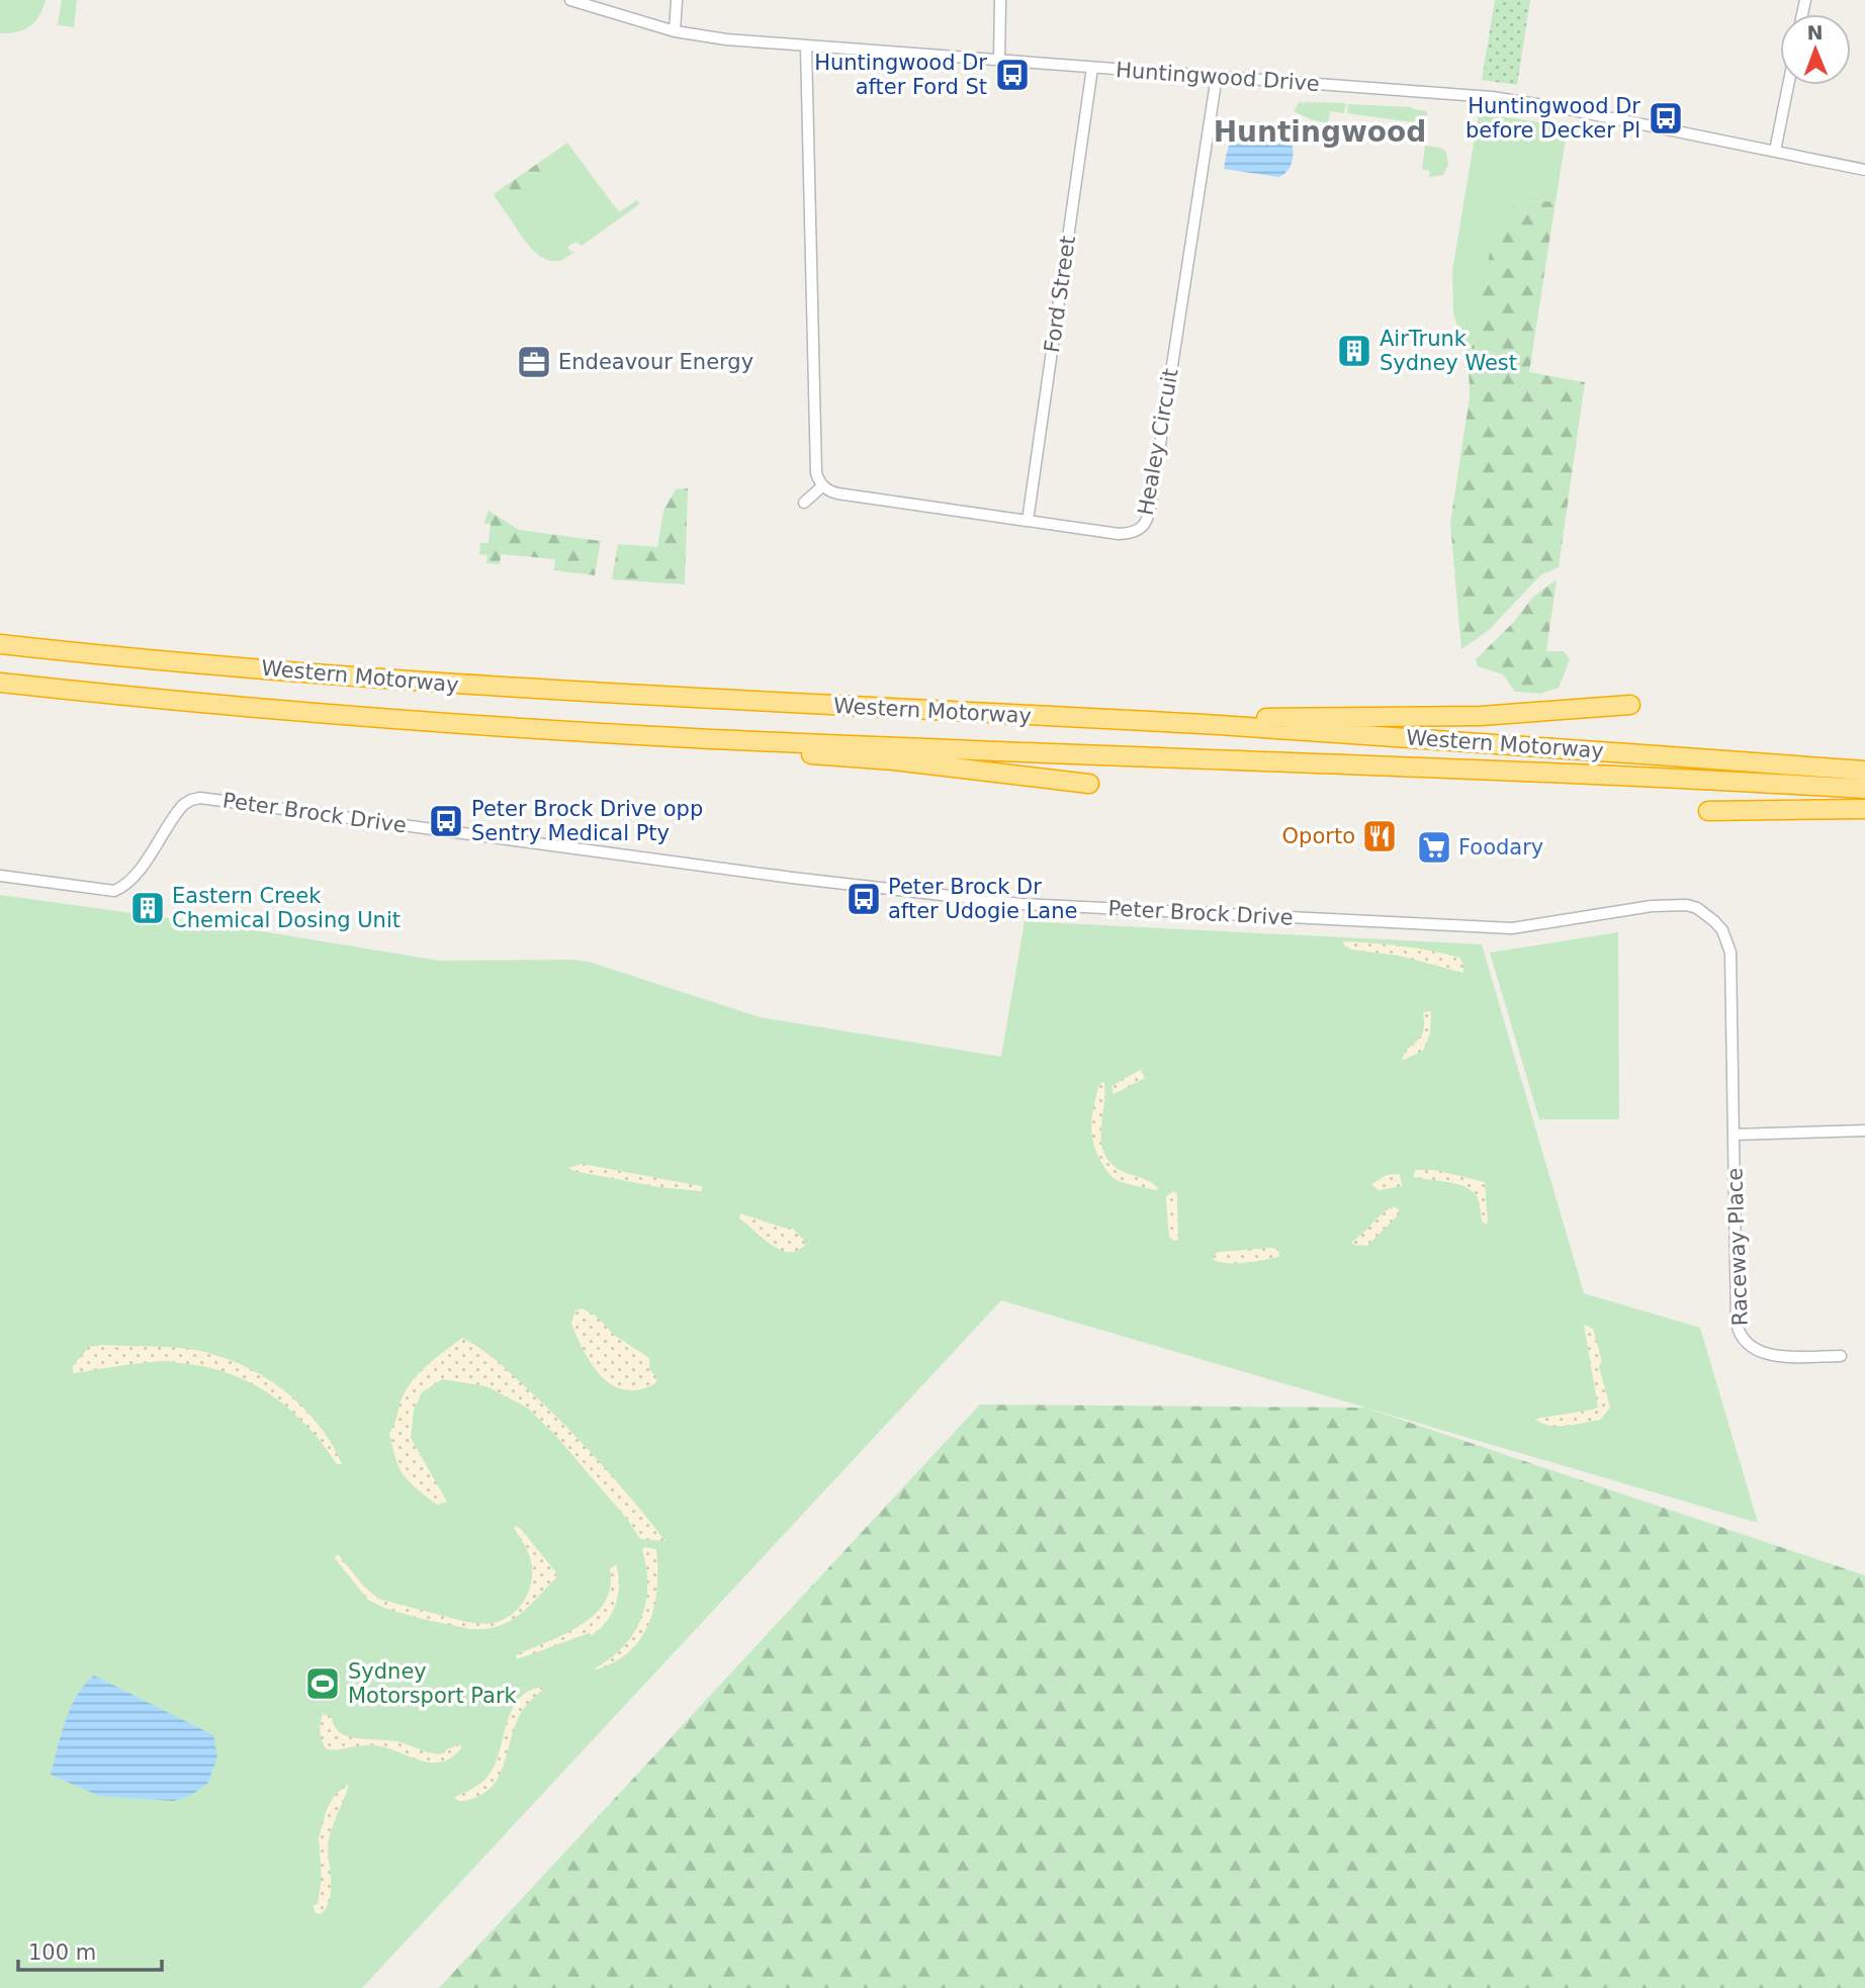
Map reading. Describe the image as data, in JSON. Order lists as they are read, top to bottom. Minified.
{"streets":{"highway":["Western Motorway"],"street":["Huntingwood Drive","Ford Street","Healey Circuit","Peter Brock Drive","Raceway Place"]},"crossings":[["Huntingwood Drive","Ford Street"],["Huntingwood Drive","Healey Circuit"],["Ford Street","Healey Circuit"],["Peter Brock Drive","Raceway Place"]],"districts":["Huntingwood"],"places":{"bus stop":["Huntingwood Dr after Ford St","Huntingwood Dr before Decker Pl","Peter Brock Drive opp Sentry Medical Pty","Peter Brock Dr after Udogie Lane"],"building":["AirTrunk Sydney West","Eastern Creek Chemical Dosing Unit"],"office":["Endeavour Energy"],"restaurant":["Oporto"],"supermarket":["Foodary"],"sports":["Sydney Motorsport Park"]},"scale_bar":"100 m","north":"top"}
